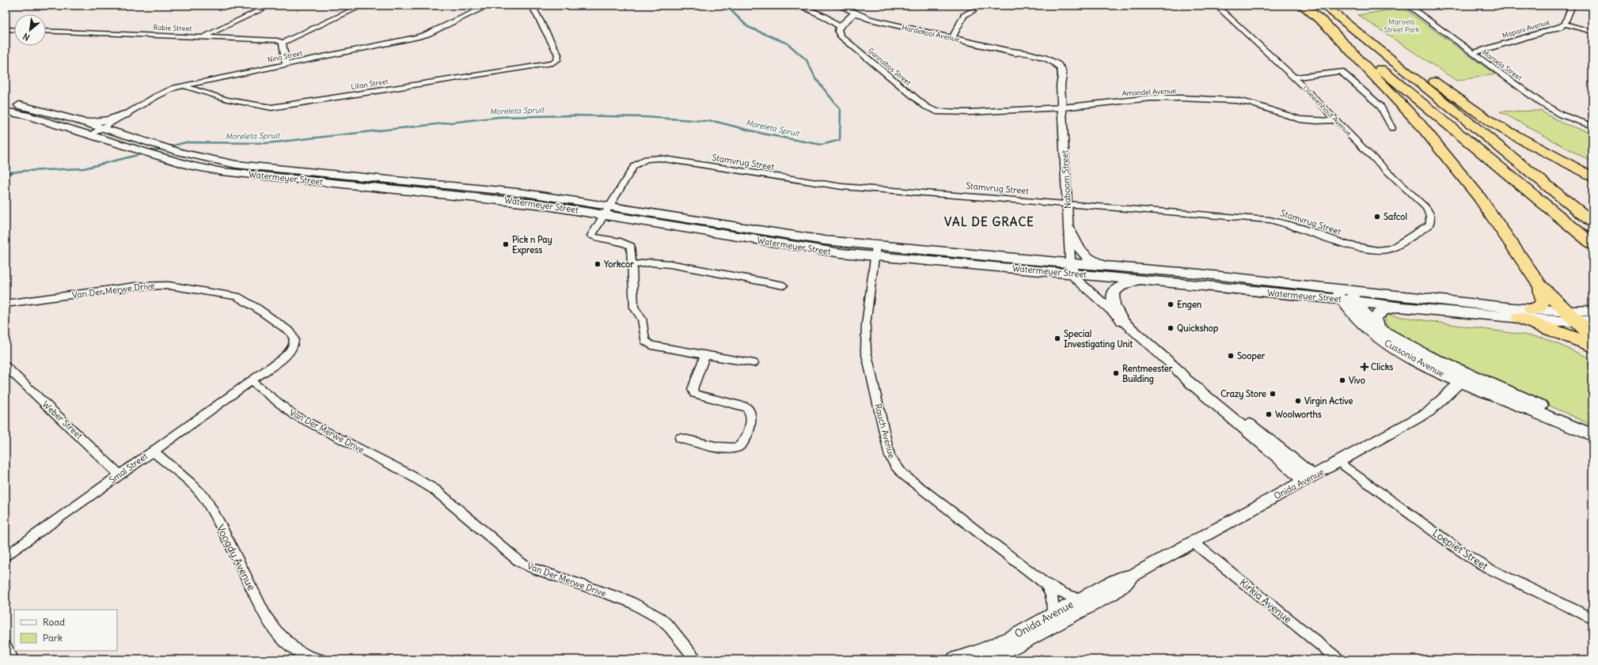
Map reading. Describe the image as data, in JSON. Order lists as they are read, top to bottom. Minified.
{"streets":{"main road":["Watermeyer Street","Cussonia Avenue"],"street":["Rabie Street","Mopani Avenue","Hardekool Avenue","Nina Street","Maroela Street","Gannabos Street","Lilian Street","Amandel Avenue","Oliewenhout Avenue","Stamvrug Street","Naboom Street","Van Der Merwe Drive","Weber Street","Rauch Avenue","Smal Street","Onida Avenue","Loepiet Street","Voogdy Avenue","Kirkia Avenue"]},"crossings":[["Mopani Avenue","Maroela Street"],["Hardekool Avenue","Naboom Street"],["Nina Street","Lilian Street"],["Nina Street","Watermeyer Street"],["Gannabos Street","Amandel Avenue"],["Amandel Avenue","Oliewenhout Avenue"],["Amandel Avenue","Naboom Street"],["Oliewenhout Avenue","Stamvrug Street"],["Stamvrug Street","Watermeyer Street"],["Stamvrug Street","Naboom Street"],["Watermeyer Street","Naboom Street"],["Watermeyer Street","Cussonia Avenue"],["Watermeyer Street","Rauch Avenue"],["Van Der Merwe Drive","Smal Street"],["Cussonia Avenue","Onida Avenue"],["Weber Street","Smal Street"],["Rauch Avenue","Onida Avenue"],["Smal Street","Voogdy Avenue"],["Onida Avenue","Loepiet Street"],["Onida Avenue","Kirkia Avenue"]],"districts":["VAL DE GRACE"],"water":["Moreleta Spruit"],"parks":["Maroela Street Park"],"places":{"other":["Safcol","Pick n Pay Express","Yorkcor","Engen","Quickshop","Special Investigating Unit","Sooper","Rentmeester Building","Vivo","Crazy Store","Virgin Active","Woolworths"],"health":["Clicks"]},"legend":["Road","Park"],"north":"bottom left"}
